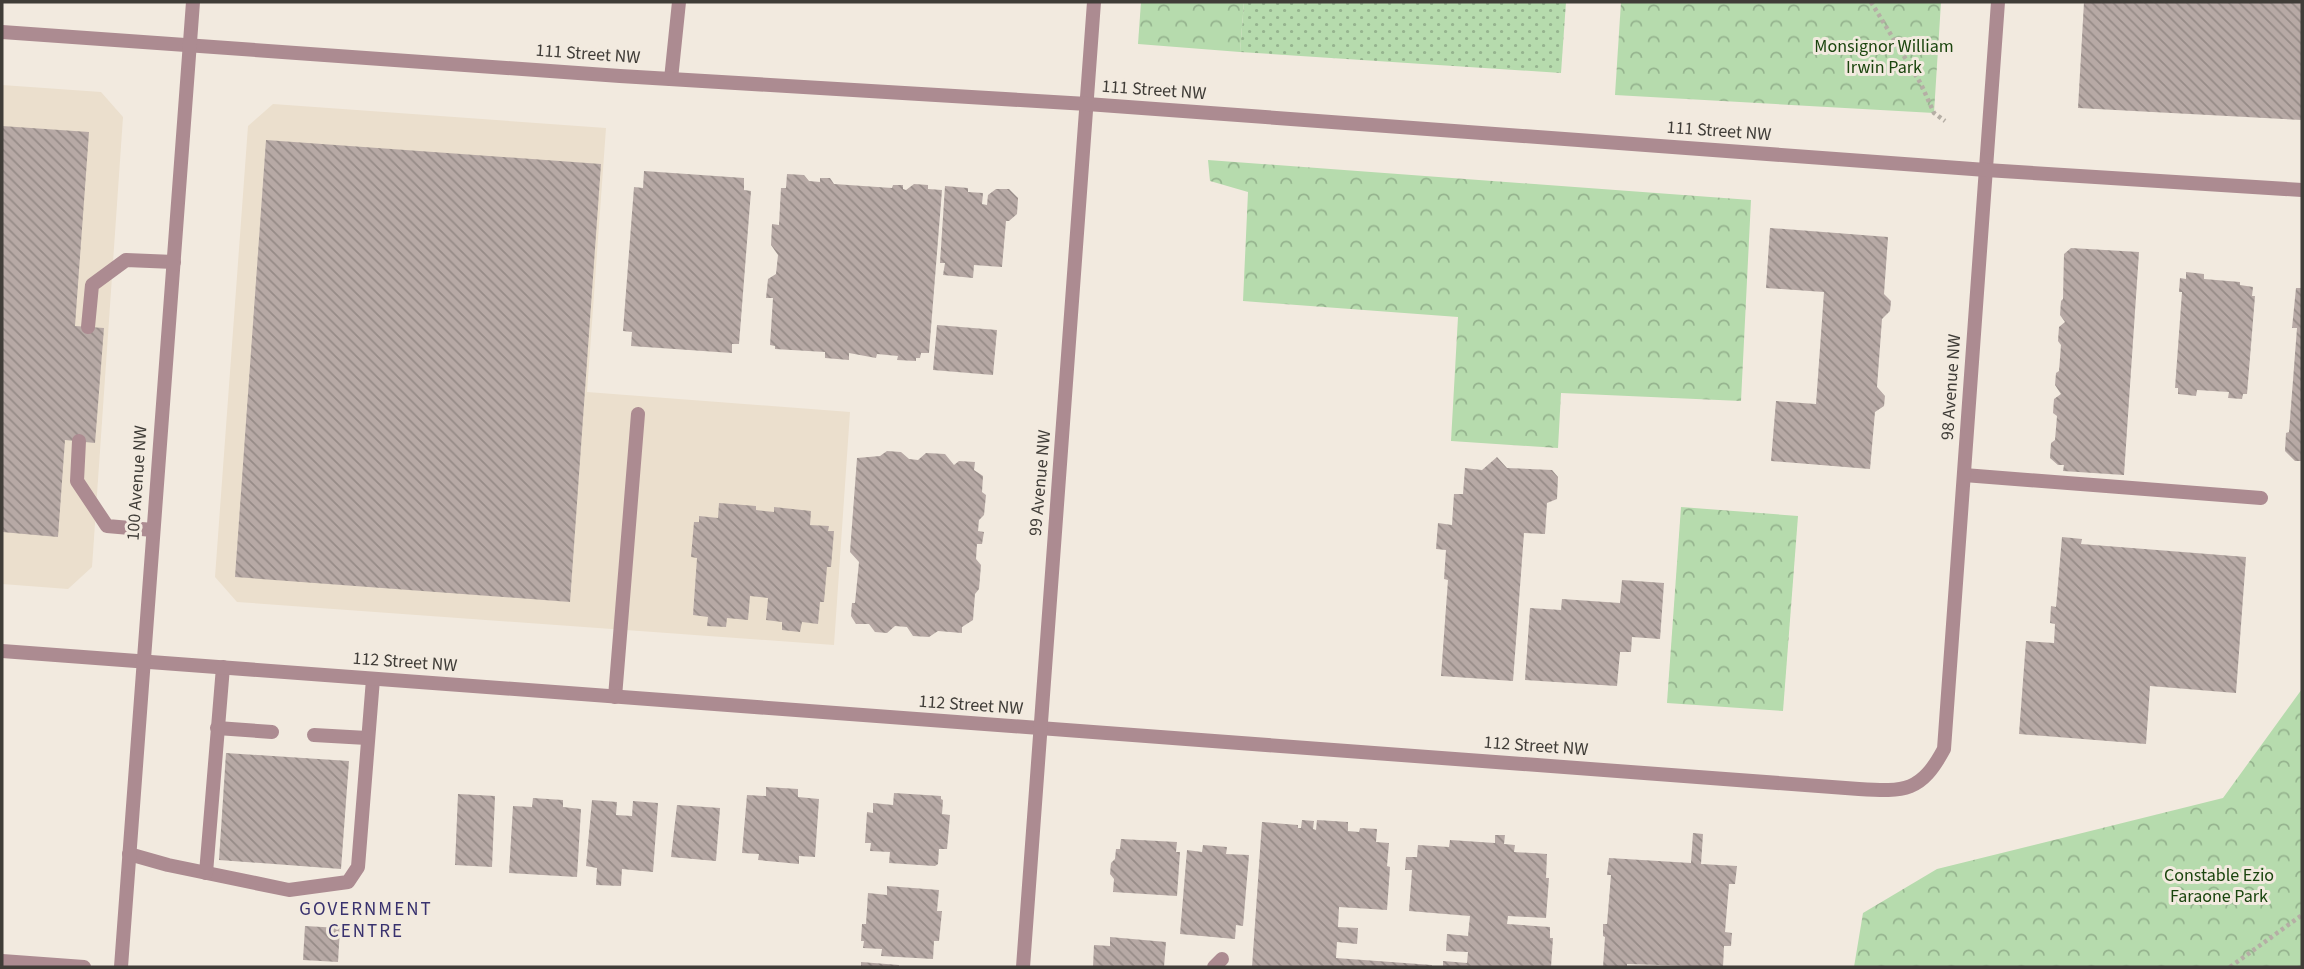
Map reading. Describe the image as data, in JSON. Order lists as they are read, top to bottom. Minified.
{"streets":{"street":["111 Street NW","98 Avenue NW","100 Avenue NW","99 Avenue NW","112 Street NW"]},"crossings":[["111 Street NW","98 Avenue NW"],["111 Street NW","100 Avenue NW"],["111 Street NW","99 Avenue NW"],["98 Avenue NW","112 Street NW"],["100 Avenue NW","112 Street NW"],["99 Avenue NW","112 Street NW"]],"districts":["GOVERNMENT CENTRE"],"parks":["Monsignor William Irwin Park","Constable Ezio Faraone Park"]}
